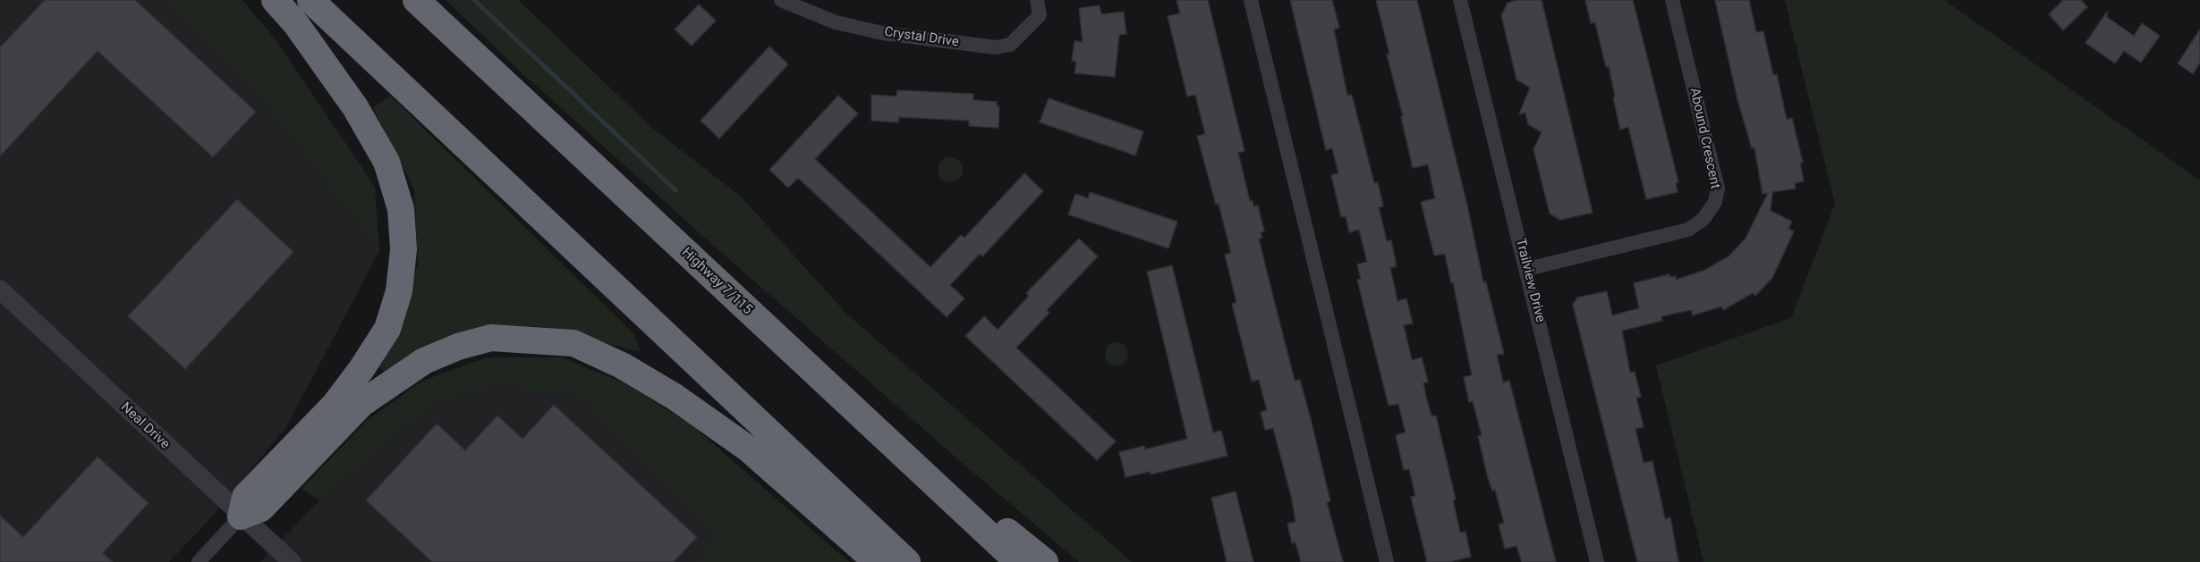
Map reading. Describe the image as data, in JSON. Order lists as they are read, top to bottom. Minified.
{"streets":{"highway":["Highway 7/115"],"street":["Crystal Drive","Abound Crescent","Trailview Drive","Neal Drive"]},"crossings":[["Abound Crescent","Trailview Drive"]]}
